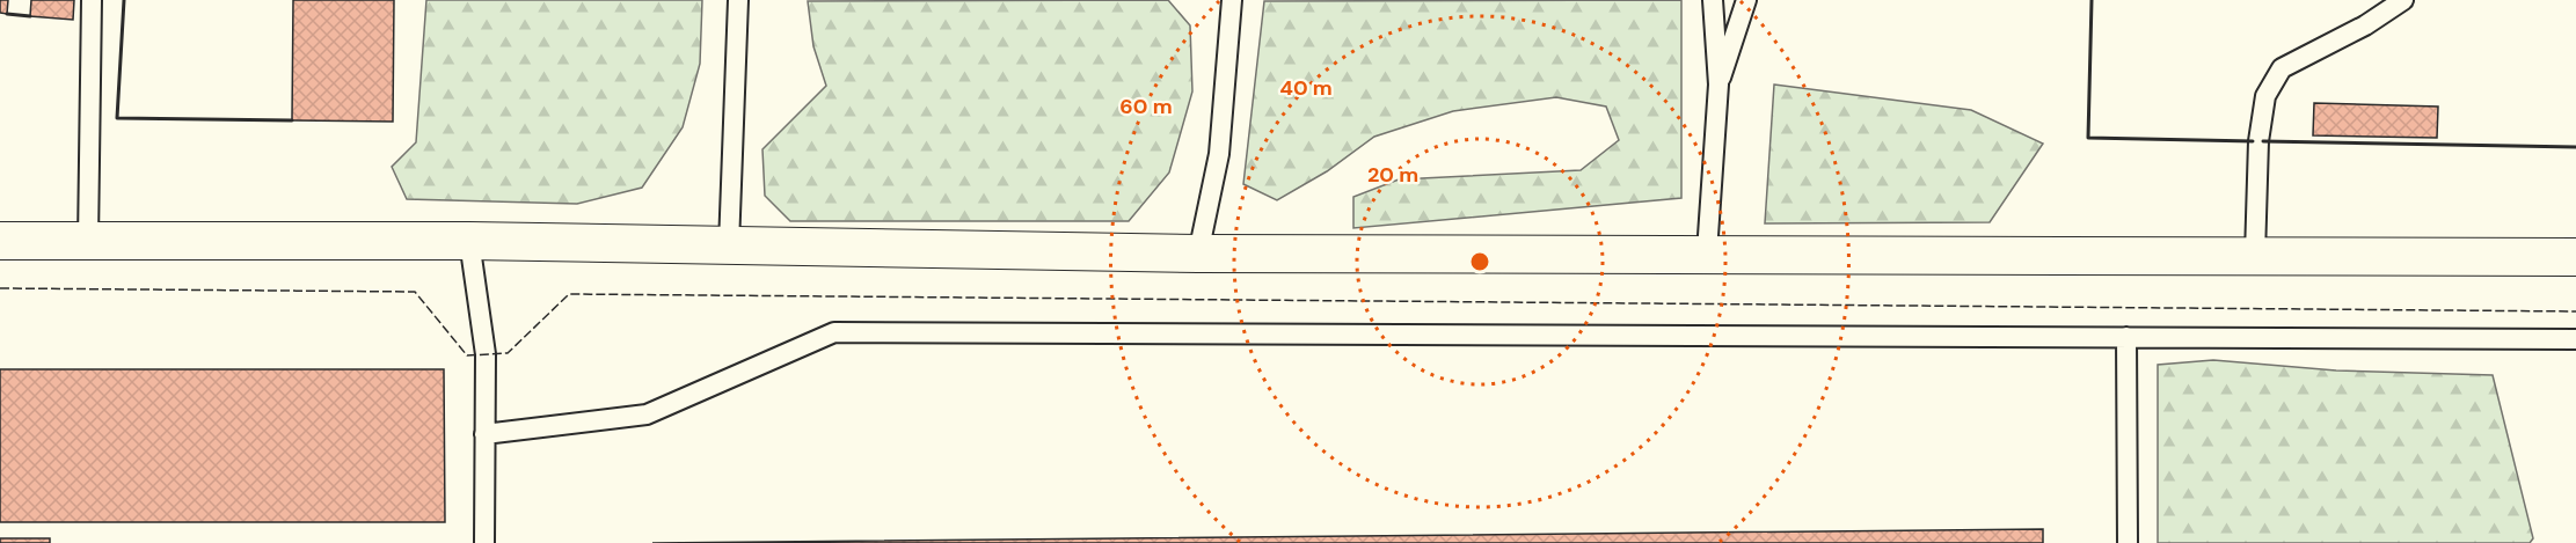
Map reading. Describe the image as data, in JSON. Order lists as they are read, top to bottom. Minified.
{"rings":["40 m","60 m","20 m"]}
